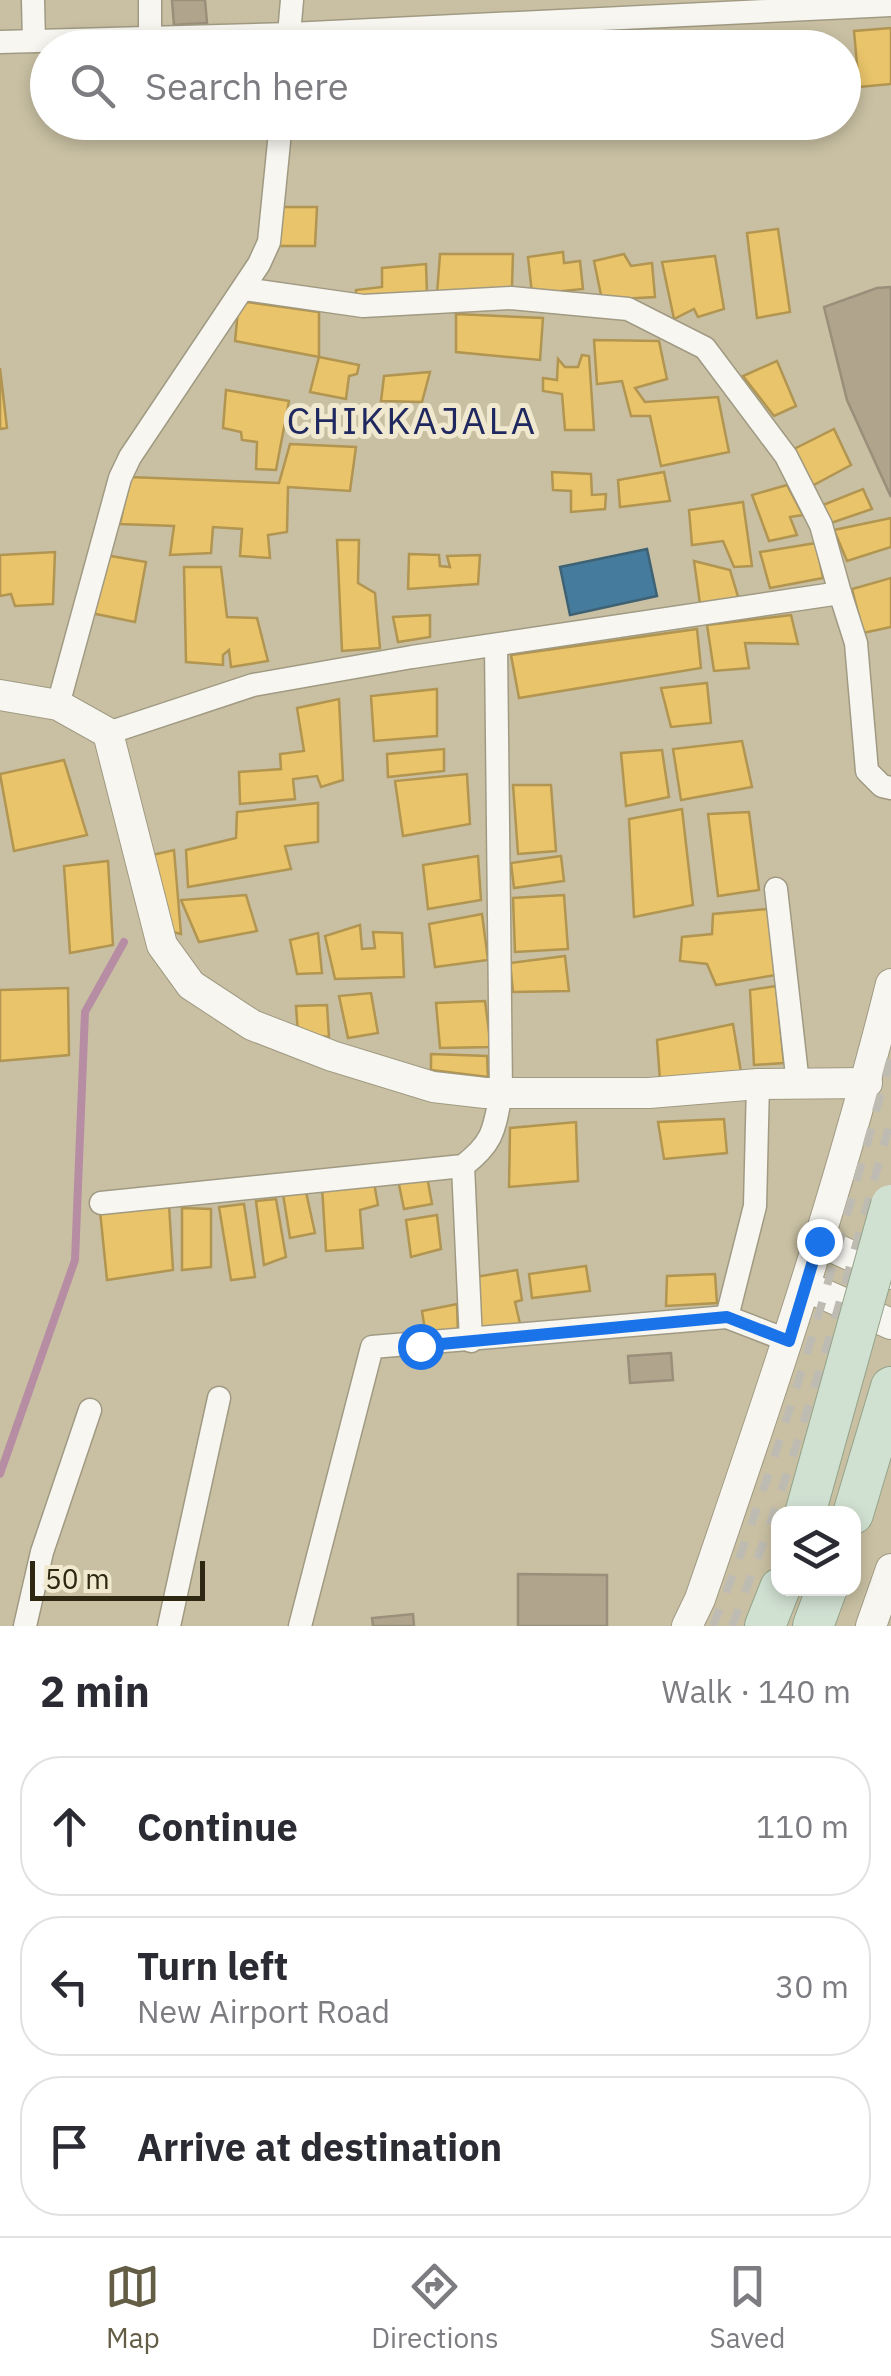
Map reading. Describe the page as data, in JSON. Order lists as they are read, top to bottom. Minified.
{"districts":["CHIKKAJALA"],"scale_bar":"50 m","page":{"search":"Search here","scale":"50 m","heading":["2 min","Walk · 140 m"],"list":[["Continue","110 m"],["Turn left","New Airport Road","30 m"],"Arrive at destination"],"nav":["Map","Directions","Saved"]}}
